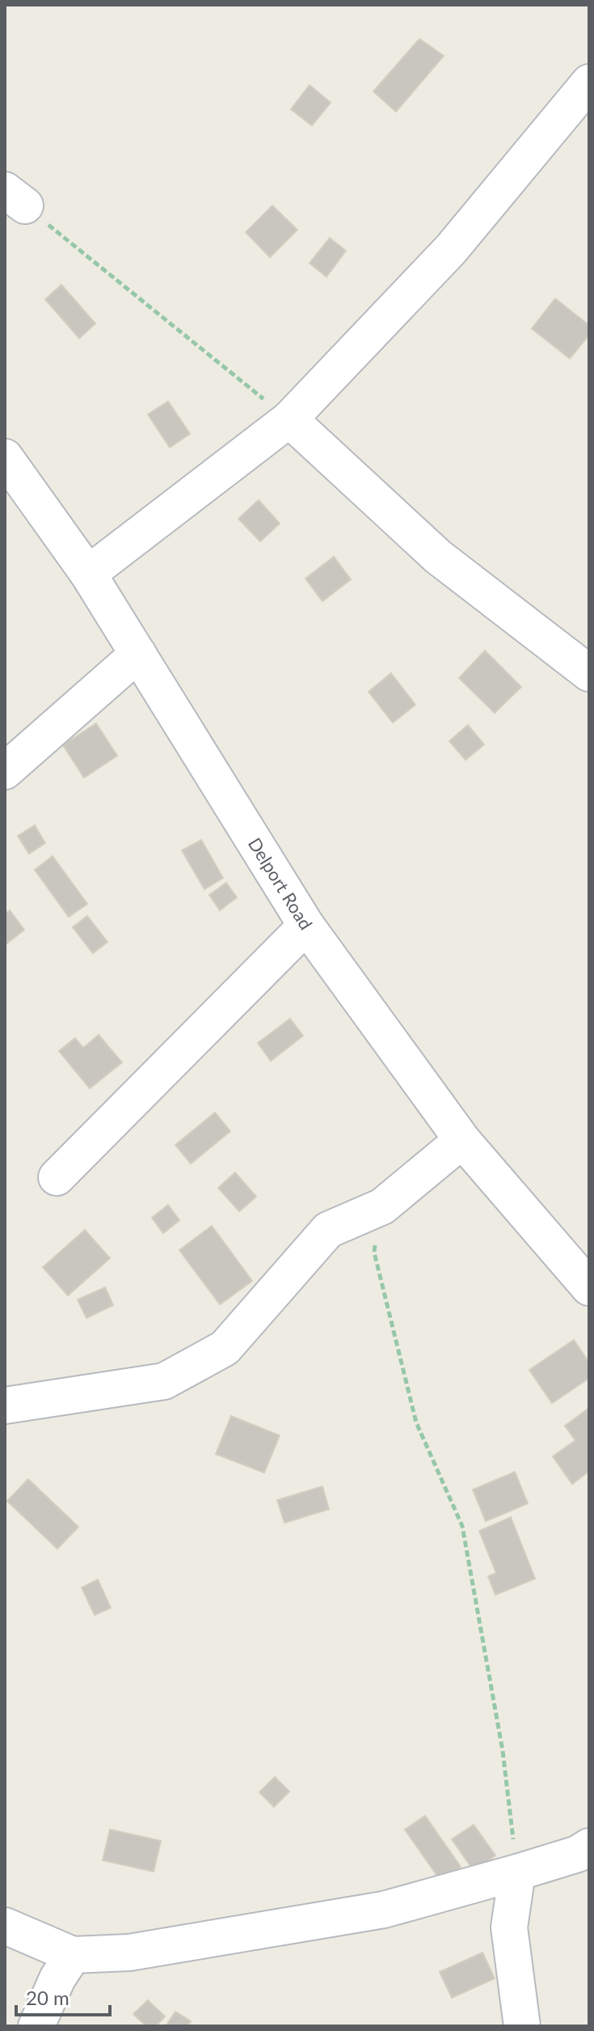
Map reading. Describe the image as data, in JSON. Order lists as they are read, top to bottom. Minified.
{"streets":{"street":["Delport Road"]},"scale_bar":"20 m"}
